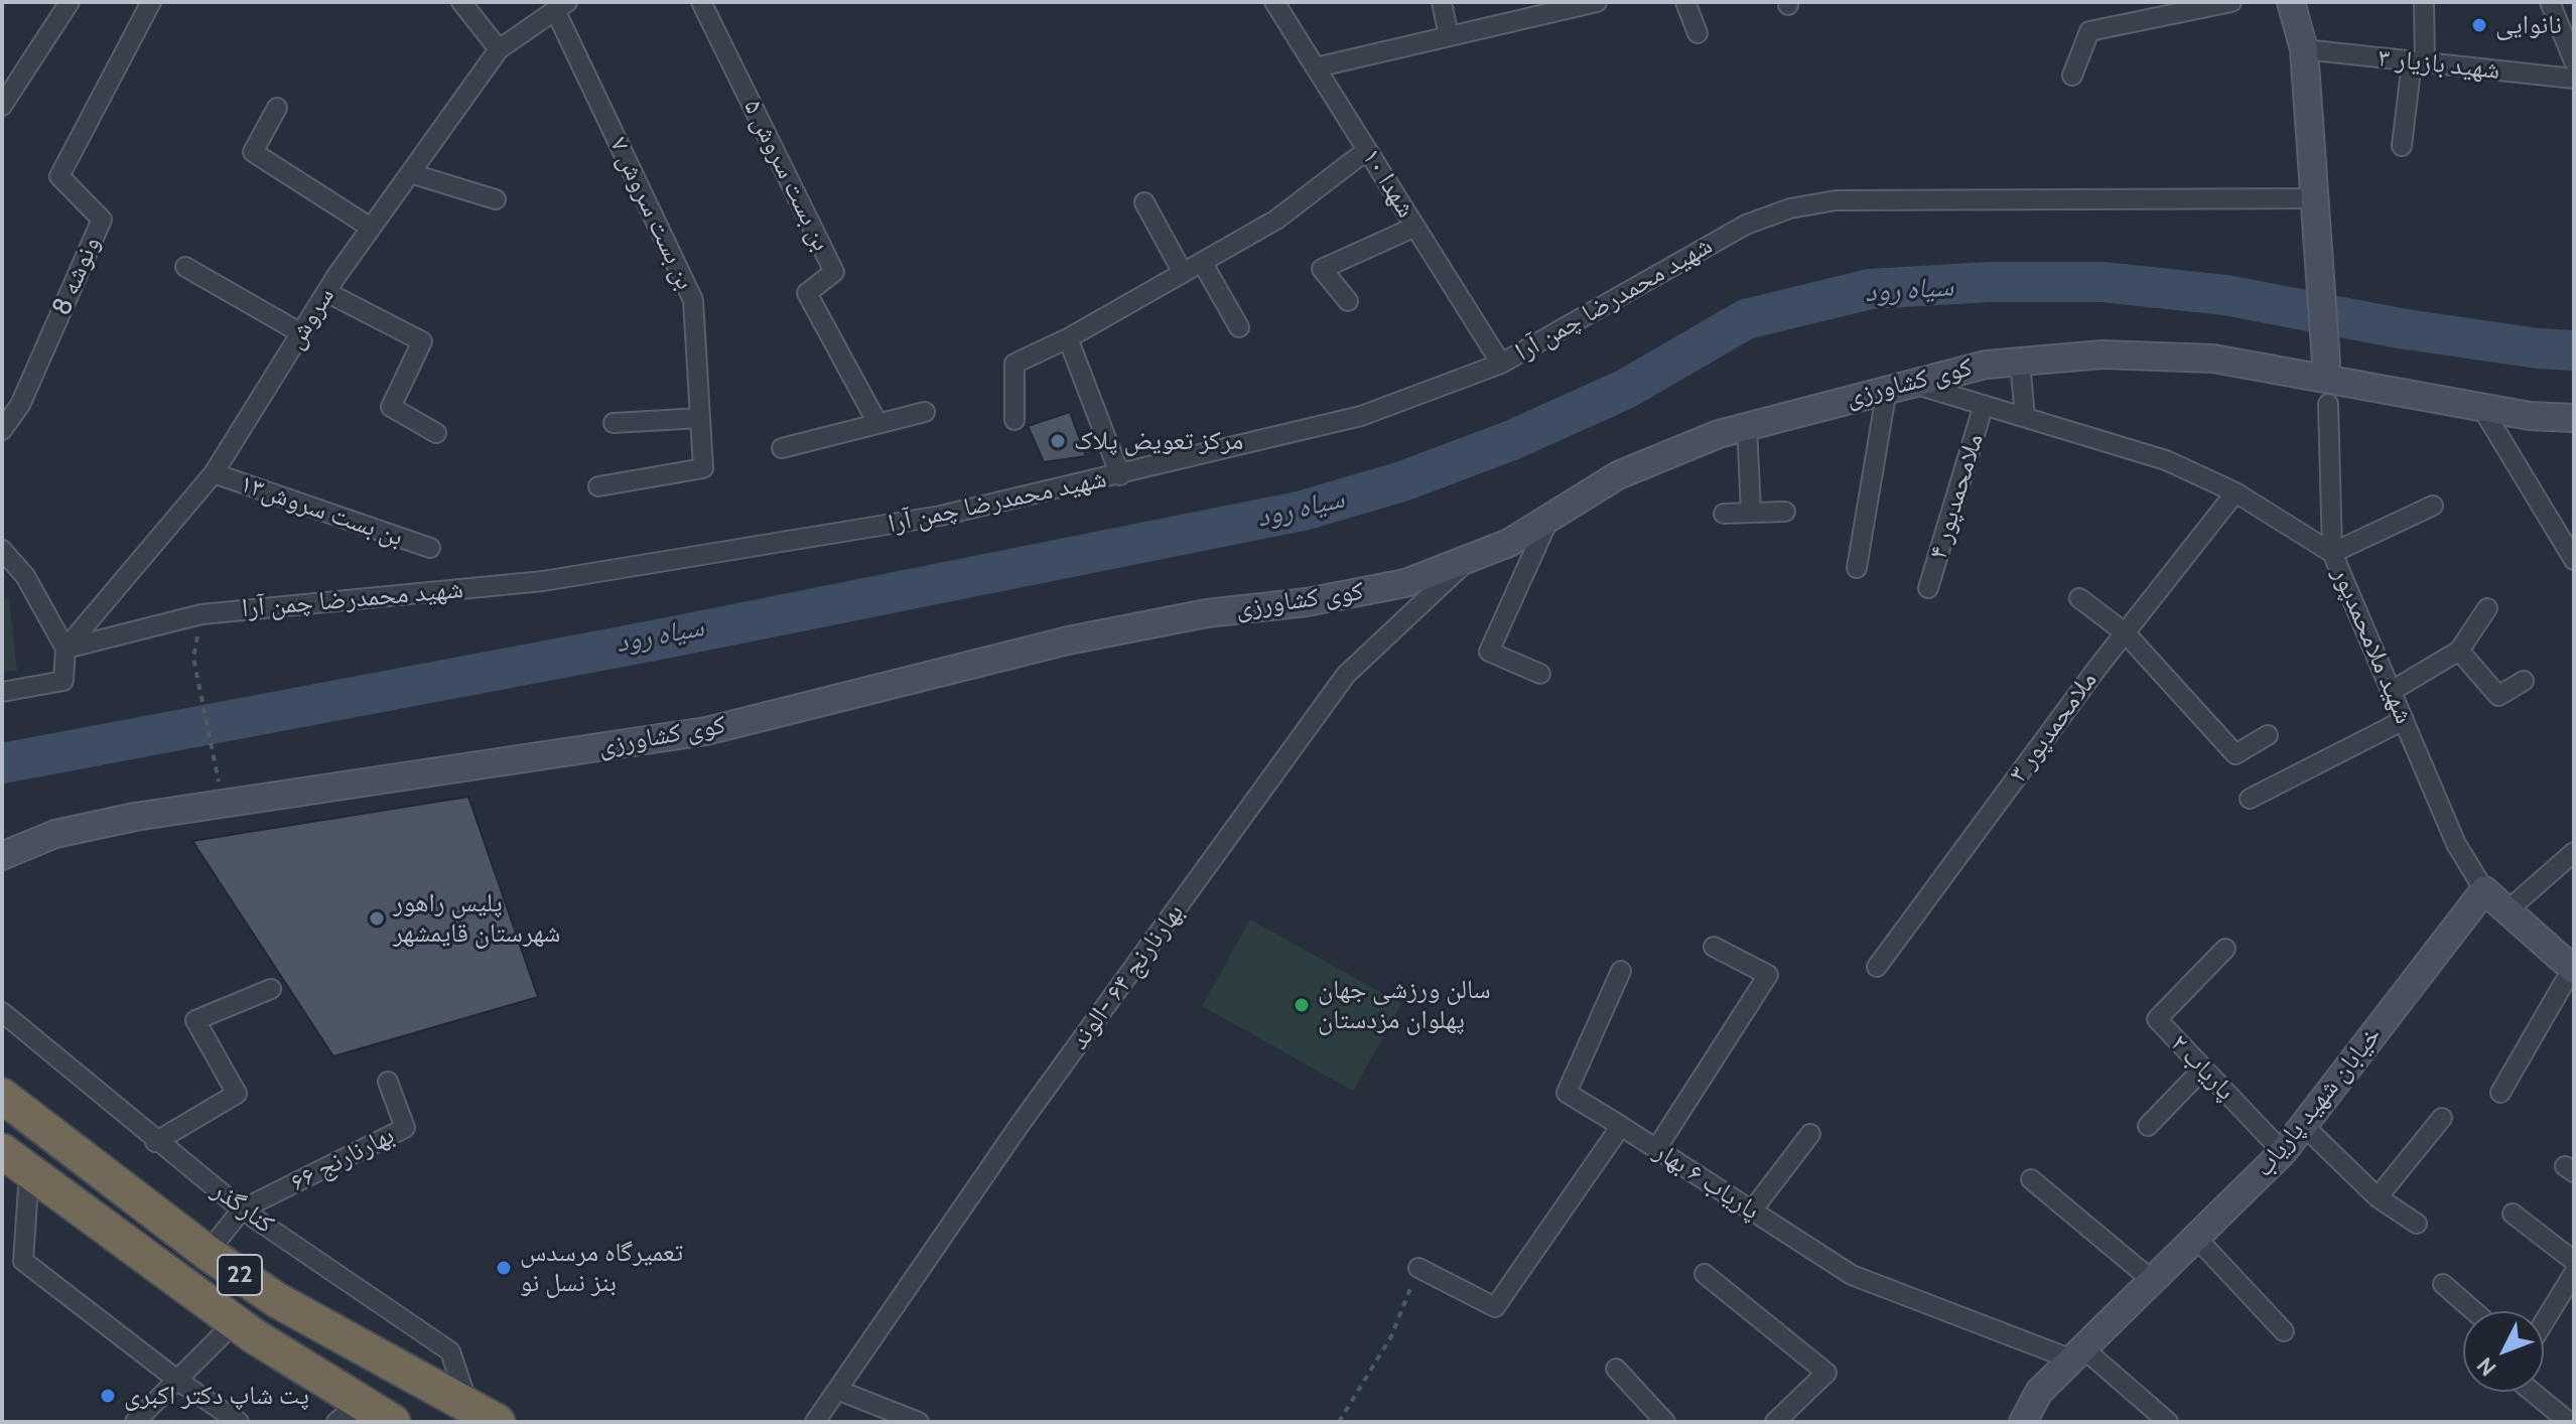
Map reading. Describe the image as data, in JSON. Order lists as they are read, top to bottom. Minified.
{"streets":{"highway":["22"],"street":["شهید بازیار ۳","بن بست سروش ۵","شهدا ۱۰","بن بست سروش ۷","ونوشه 8","شهید محمدرضا چمن آرا","سروش","کوی کشاورزی","ملامحمدپور ۴","بن بست سروش۱۳","شهید ملامحمدپور","ملامحمدپور ۳","بهارنارنج ۶۴ -الوند","پاریاب ۲","خیابان شهید پاریاب","بهارنارنج ۶۶","پاریاب ۶ بهار","کنارگذر"]},"crossings":[["شهدا ۱۰","شهید محمدرضا چمن آرا"],["بن بست سروش ۷","سروش"],["شهید محمدرضا چمن آرا","سروش"],["سروش","بن بست سروش۱۳"],["کوی کشاورزی","شهید ملامحمدپور"],["کوی کشاورزی","بهارنارنج ۶۴ -الوند"],["ملامحمدپور ۴","شهید ملامحمدپور"],["شهید ملامحمدپور","ملامحمدپور ۳"],["شهید ملامحمدپور","خیابان شهید پاریاب"],["پاریاب ۲","خیابان شهید پاریاب"],["خیابان شهید پاریاب","پاریاب ۶ بهار"],["بهارنارنج ۶۶","کنارگذر"],["بهارنارنج ۶۶","22"],["کنارگذر","22"]],"water":["سیاه رود"],"places":["نانوایی","مرکز تعویض پلاک","پلیس راهور شهرستان قایمشهر","سالن ورزشی جهان پهلوان مزدستان","تعمیرگاه مرسدس بنز نسل نو","پت شاپ دکتر اکبری"],"north":"bottom left"}
